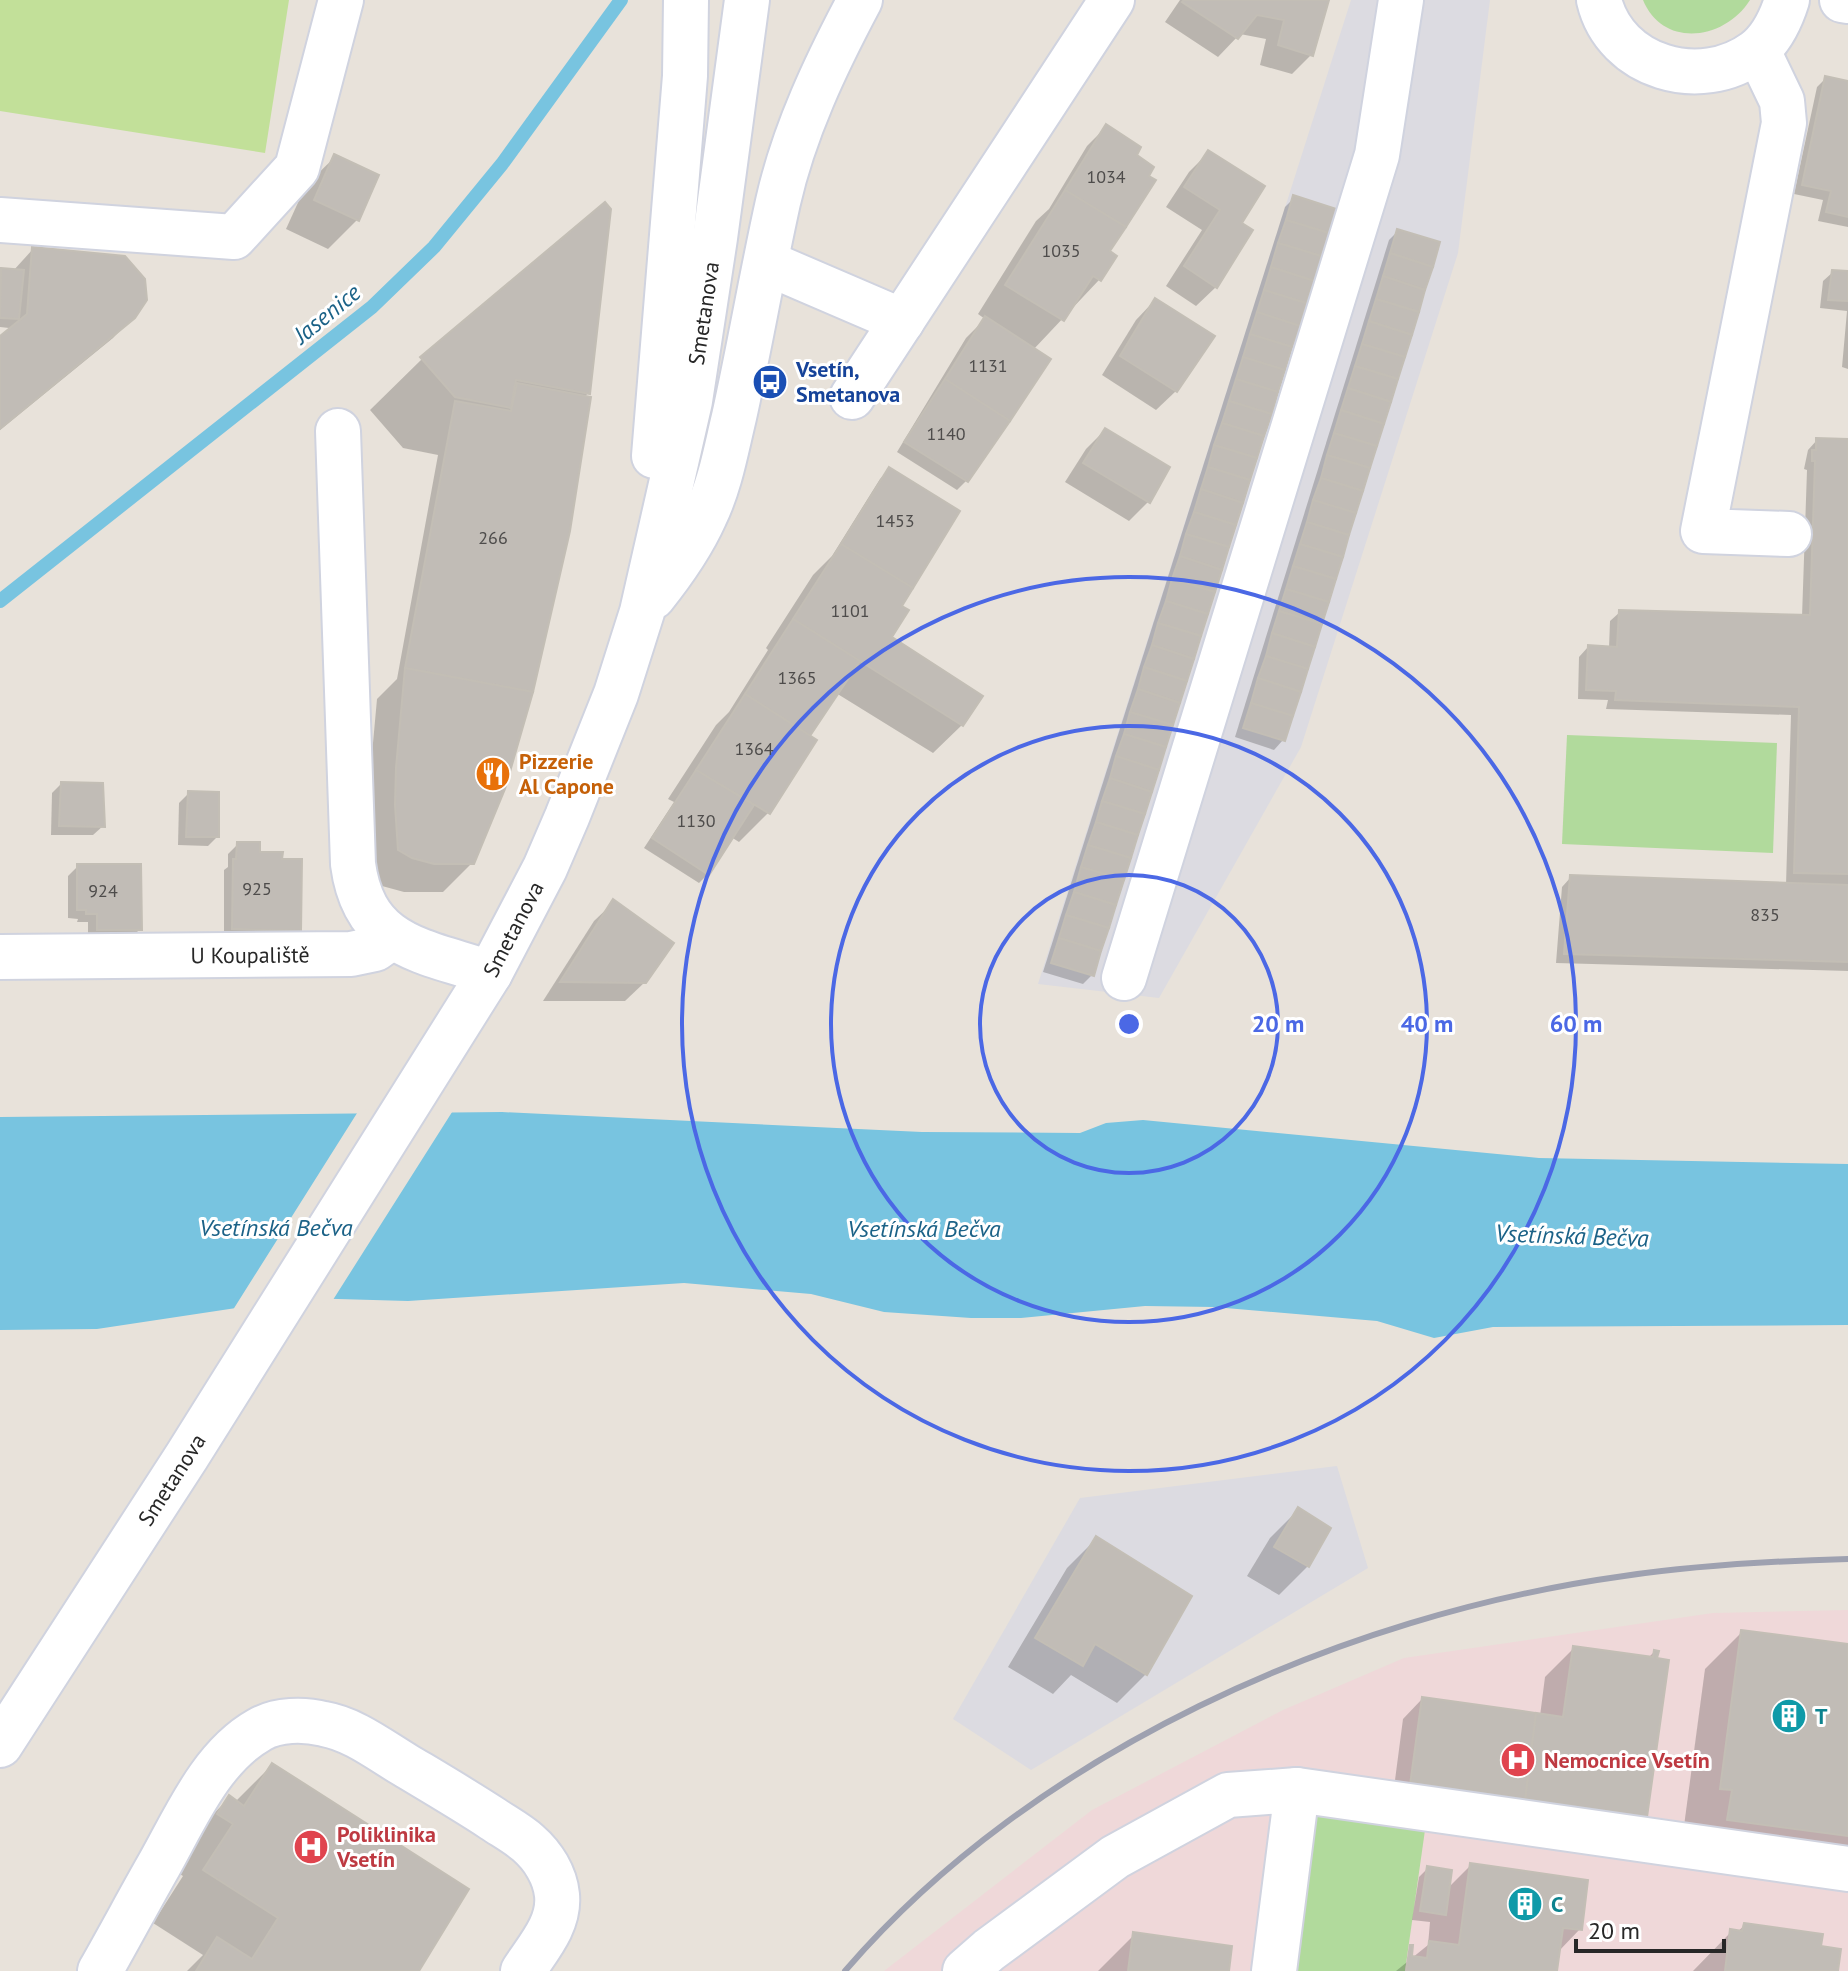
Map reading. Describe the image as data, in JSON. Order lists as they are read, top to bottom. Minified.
{"streets":{"street":["Smetanova","U Koupaliště"]},"water":["Jasenice","Vsetínská Bečva"],"places":{"bus stop":["Vsetín, Smetanova"],"restaurant":["Pizzerie Al Capone"],"building":["T","C"],"hospital":["Nemocnice Vsetín","Poliklinika Vsetín"]},"house_numbers":["1034","1035","1131","1140","1453","266","1101","1365","1364","1130","925","924","835"],"scale_bar":"20 m","rings":["20 m","40 m","60 m"]}
